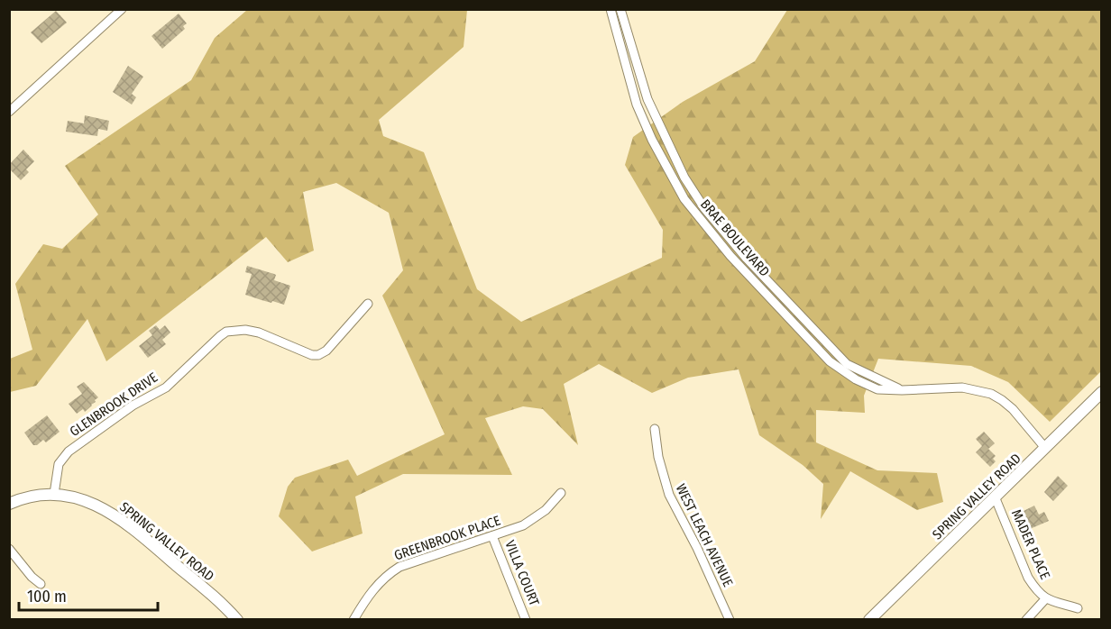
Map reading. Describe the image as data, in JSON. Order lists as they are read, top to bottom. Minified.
{"streets":{"street":["BRAE BOULEVARD","GLENBROOK DRIVE","SPRING VALLEY ROAD","WEST LEACH AVENUE","GREENBROOK PLACE","MADER PLACE","VILLA COURT"]},"crossings":[["BRAE BOULEVARD","SPRING VALLEY ROAD"],["GLENBROOK DRIVE","SPRING VALLEY ROAD"],["SPRING VALLEY ROAD","MADER PLACE"],["GREENBROOK PLACE","VILLA COURT"]],"scale_bar":"100 m"}
